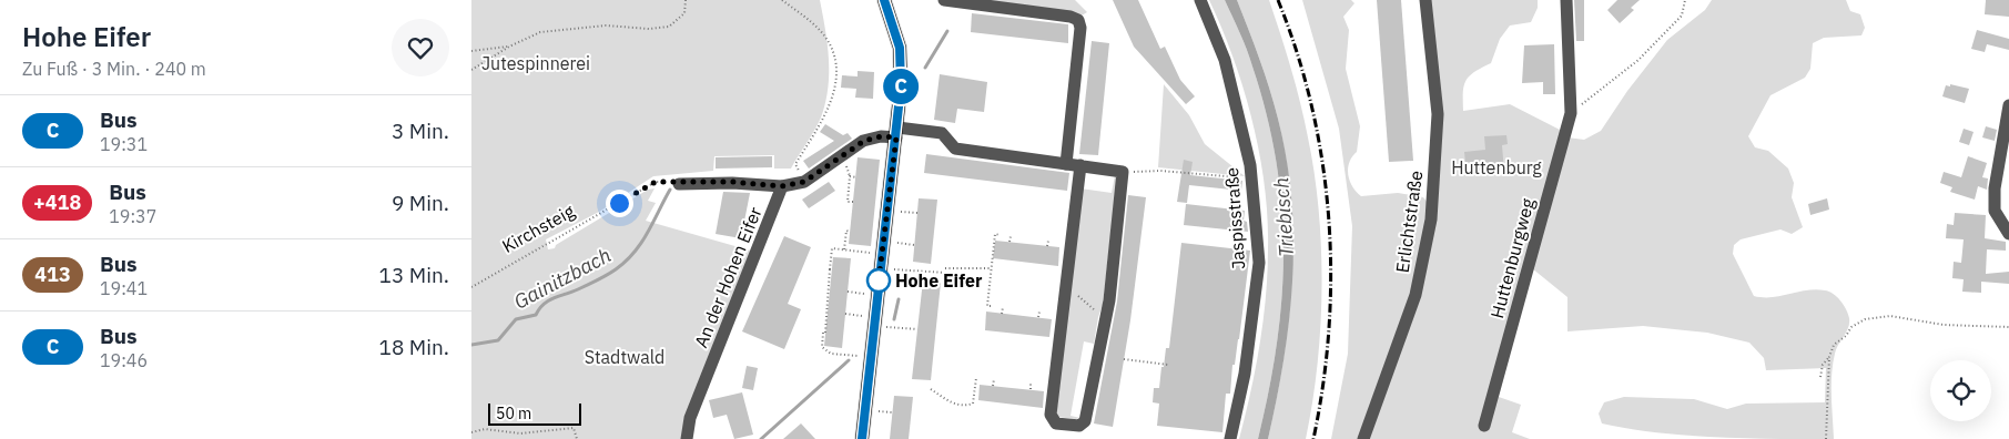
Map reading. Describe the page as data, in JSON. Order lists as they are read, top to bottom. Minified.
{"streets":{"street":["Jaspisstraße","Erlichtstraße","Huttenburgweg","An der Hohen Eifer"],"path":["Kirchsteig"]},"water":["Triebisch","Gainitzbach"],"parks":["Jutespinnerei","Huttenburg","Stadtwald"],"places":["Hohe Eifer"],"lines":["bus line C"],"scale_bar":"50 m","page":{"heading":["Hohe Eifer","Zu Fuß · 3 Min. · 240 m"],"on_map":"C","list":[{"mark":"C","name":"Bus","note":"19:31","value":"3 Min."},{"mark":"+418","name":"Bus","note":"19:37","value":"9 Min."},{"mark":"413","name":"Bus","note":"19:41","value":"13 Min."},{"mark":"C","name":"Bus","note":"19:46","value":"18 Min."}],"scale":"50 m"}}
